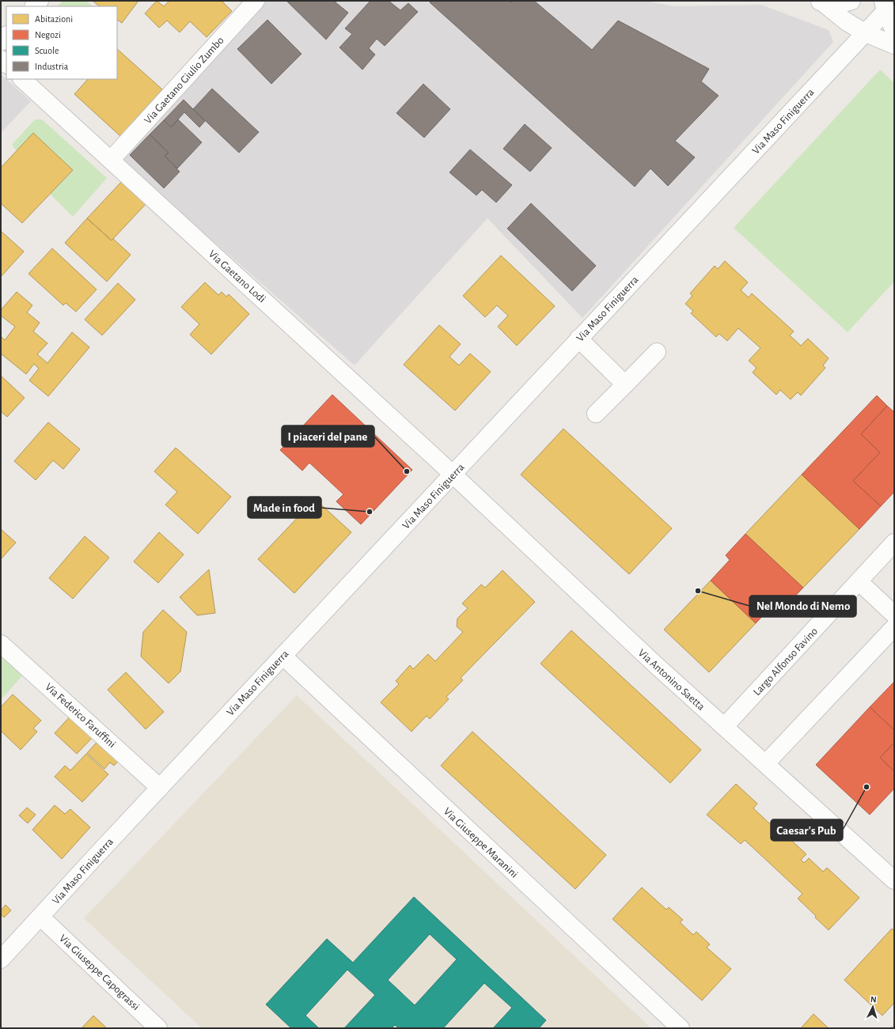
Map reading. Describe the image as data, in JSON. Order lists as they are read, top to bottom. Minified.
{"streets":{"street":["Via Gaetano Giulio Zumbo","Via Maso Finiguerra","Via Gaetano Lodi","Largo Alfonso Favino","Via Antonino Saetta","Via Federico Faruffini","Via Giuseppe Maranini","Via Giuseppe Capograssi"]},"crossings":[["Via Gaetano Giulio Zumbo","Via Gaetano Lodi"],["Via Maso Finiguerra","Via Gaetano Lodi"],["Via Maso Finiguerra","Via Antonino Saetta"],["Via Maso Finiguerra","Via Federico Faruffini"],["Via Maso Finiguerra","Via Giuseppe Maranini"],["Via Maso Finiguerra","Via Giuseppe Capograssi"],["Via Gaetano Lodi","Via Antonino Saetta"],["Largo Alfonso Favino","Via Antonino Saetta"]],"places":["I piaceri del pane","Made in food","Nel Mondo di Nemo","Caesar's Pub"],"legend":["Abitazioni","Negozi","Scuole","Industria"],"north":"top"}
